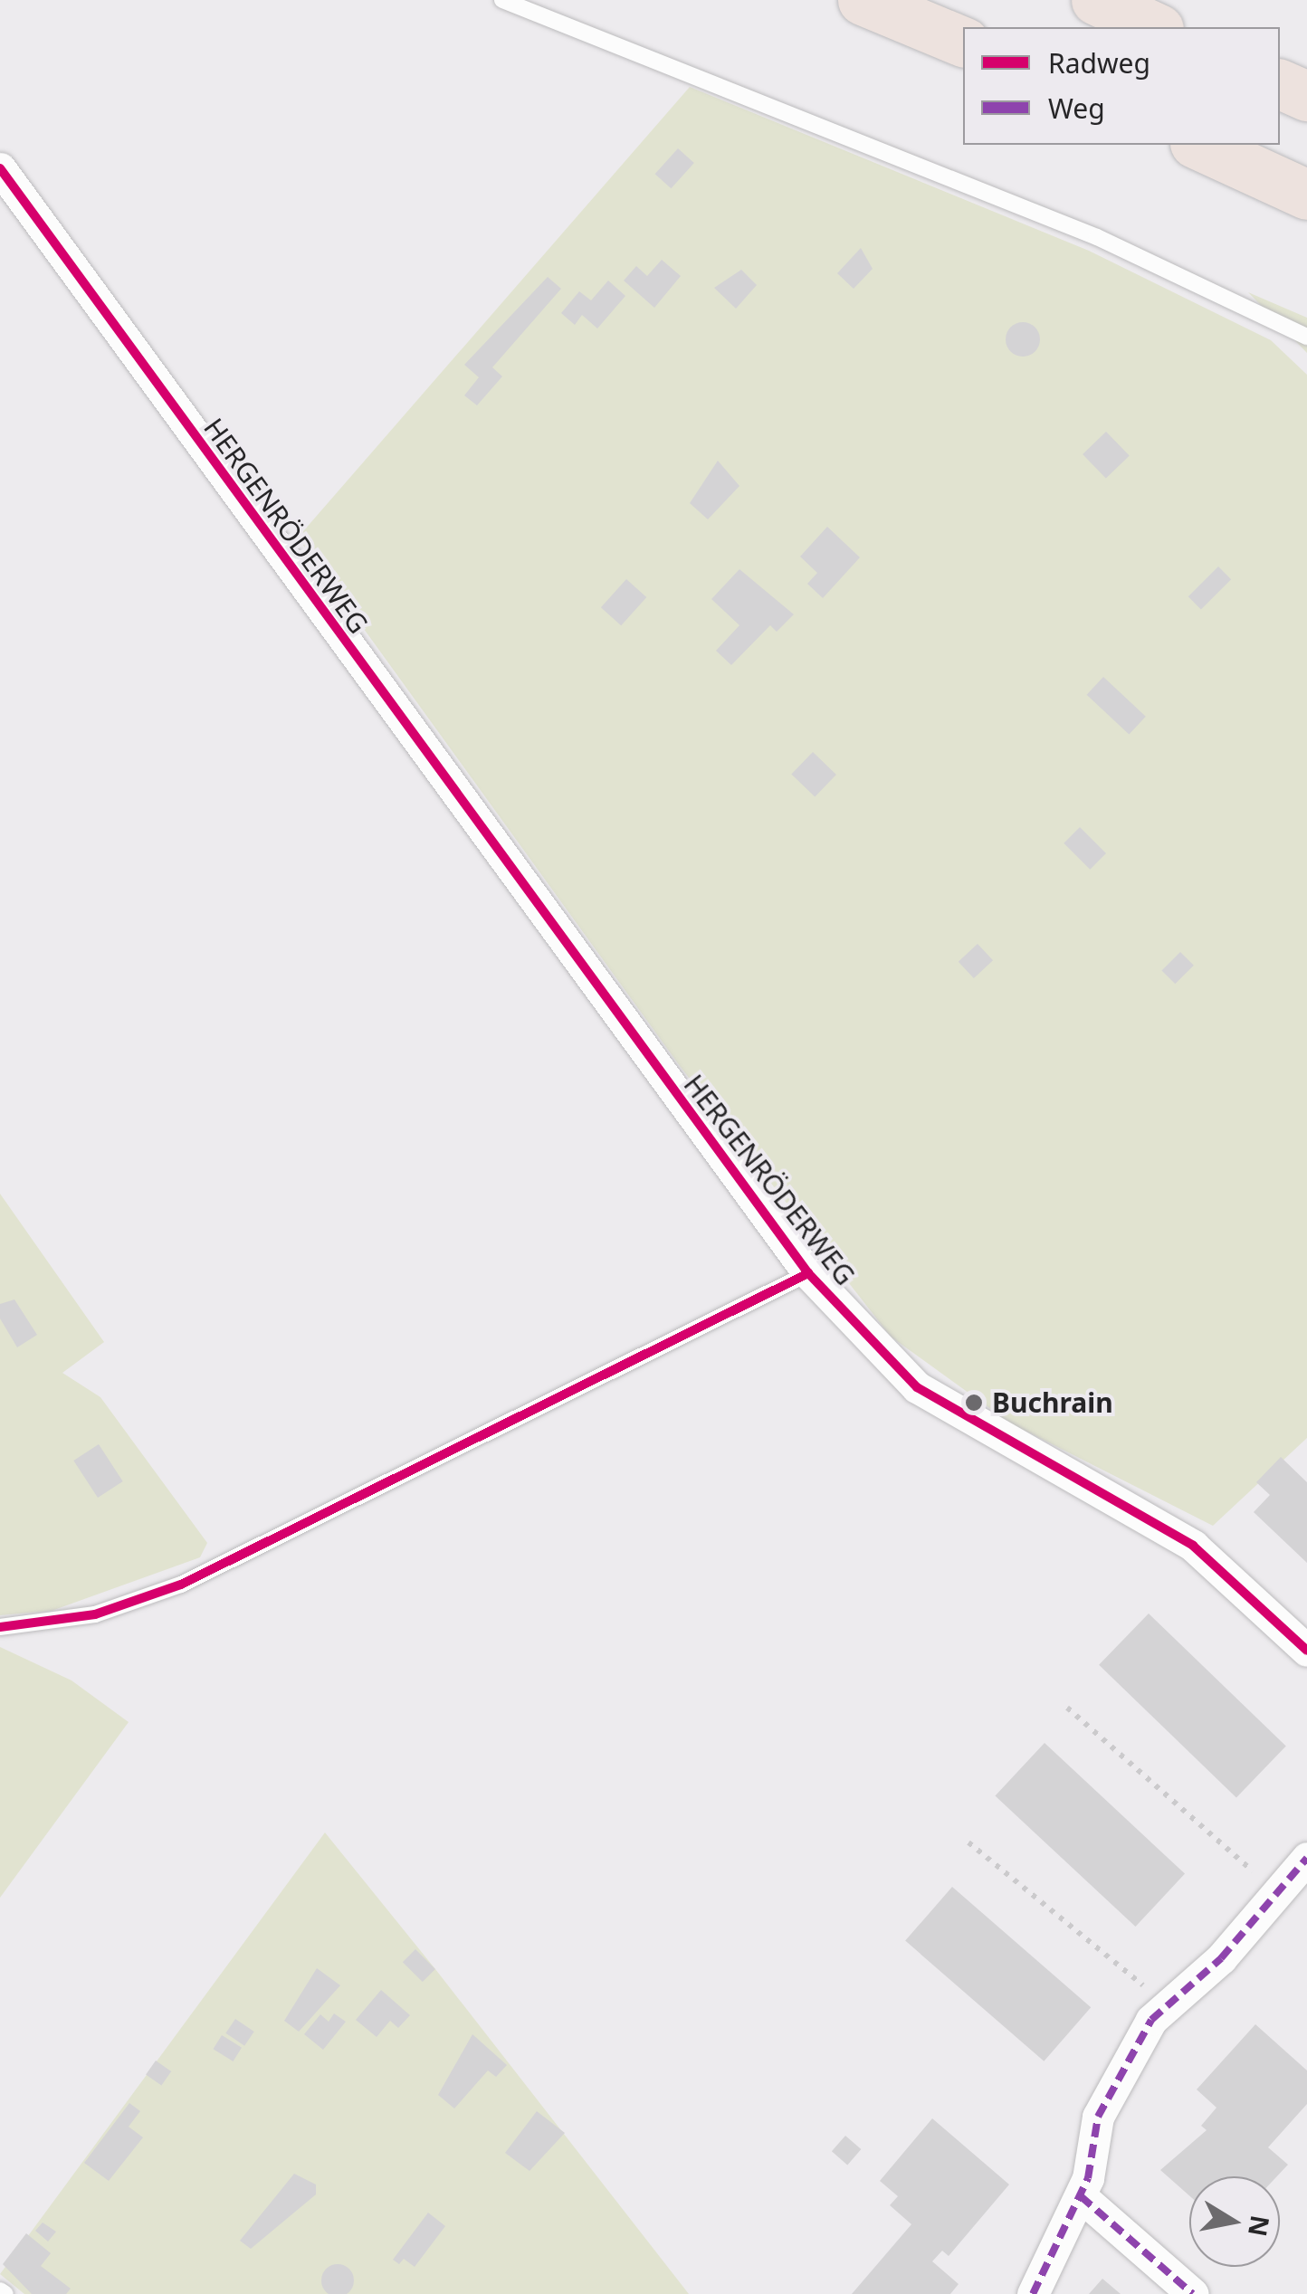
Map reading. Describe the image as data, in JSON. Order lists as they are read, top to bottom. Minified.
{"streets":{"street":["HERGENRÖDERWEG"]},"places":["Buchrain"],"legend":["Radweg","Weg"],"north":"right"}
